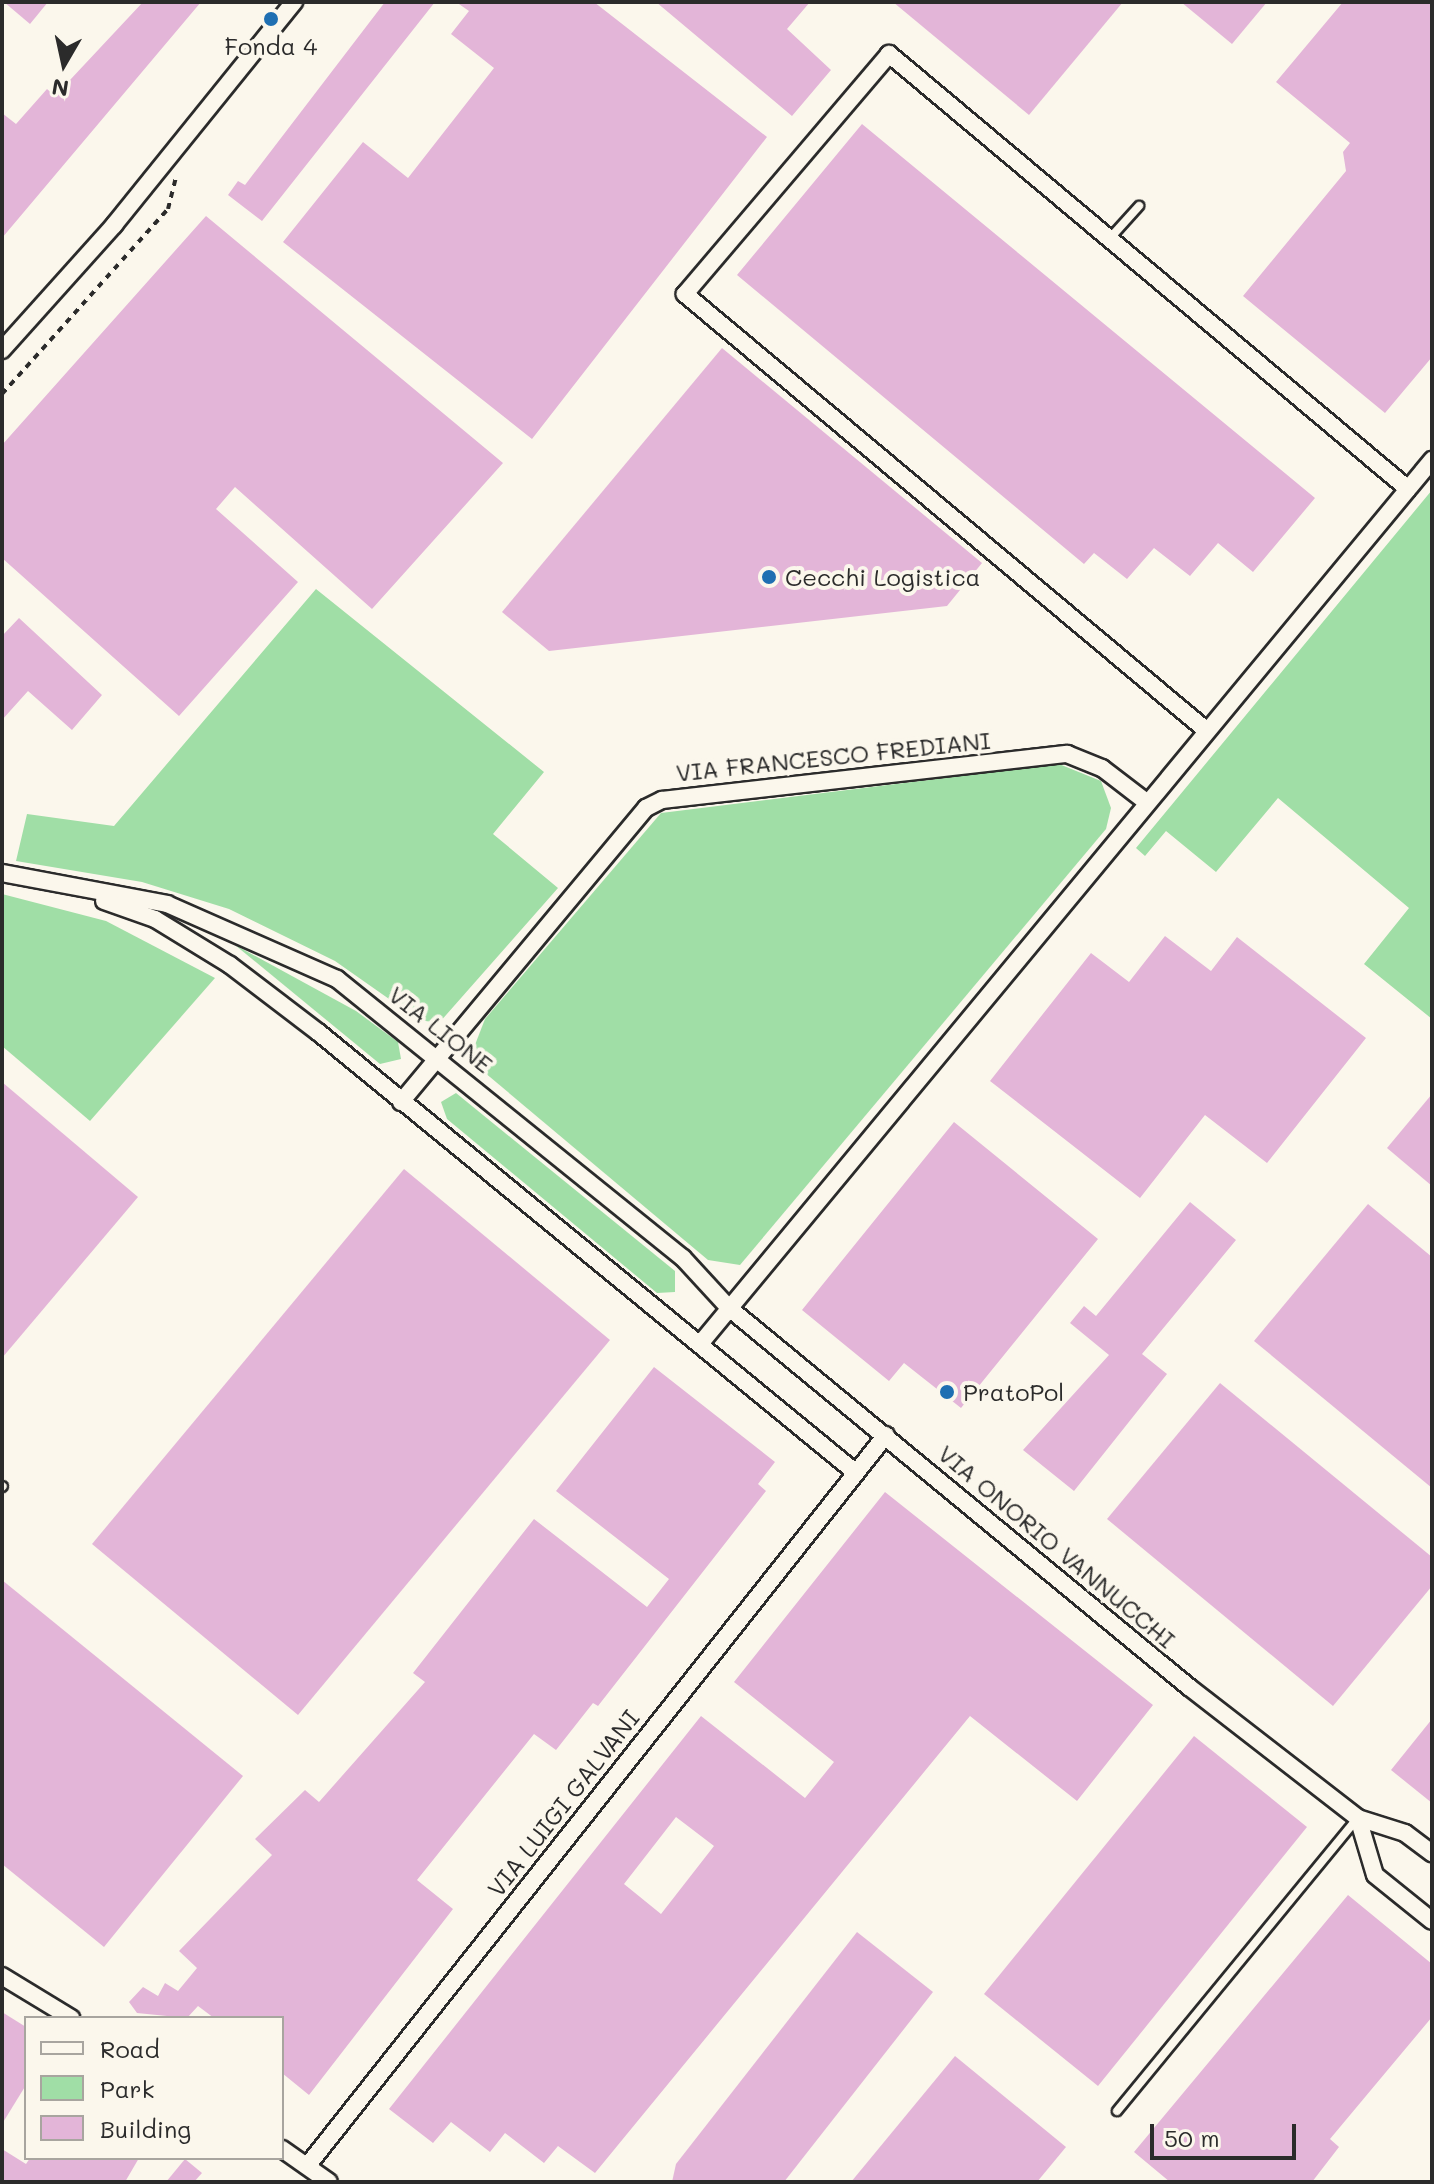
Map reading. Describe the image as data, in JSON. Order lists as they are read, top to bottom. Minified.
{"streets":{"street":["VIA FRANCESCO FREDIANI","VIA LIONE","VIA ONORIO VANNUCCHI","VIA LUIGI GALVANI"]},"crossings":[["VIA FRANCESCO FREDIANI","VIA LIONE"],["VIA LIONE","VIA ONORIO VANNUCCHI"],["VIA ONORIO VANNUCCHI","VIA LUIGI GALVANI"]],"places":["Fonda 4","Cecchi Logistica","PratoPol"],"legend":["Road","Park","Building"],"scale_bar":"50 m","north":"bottom"}
